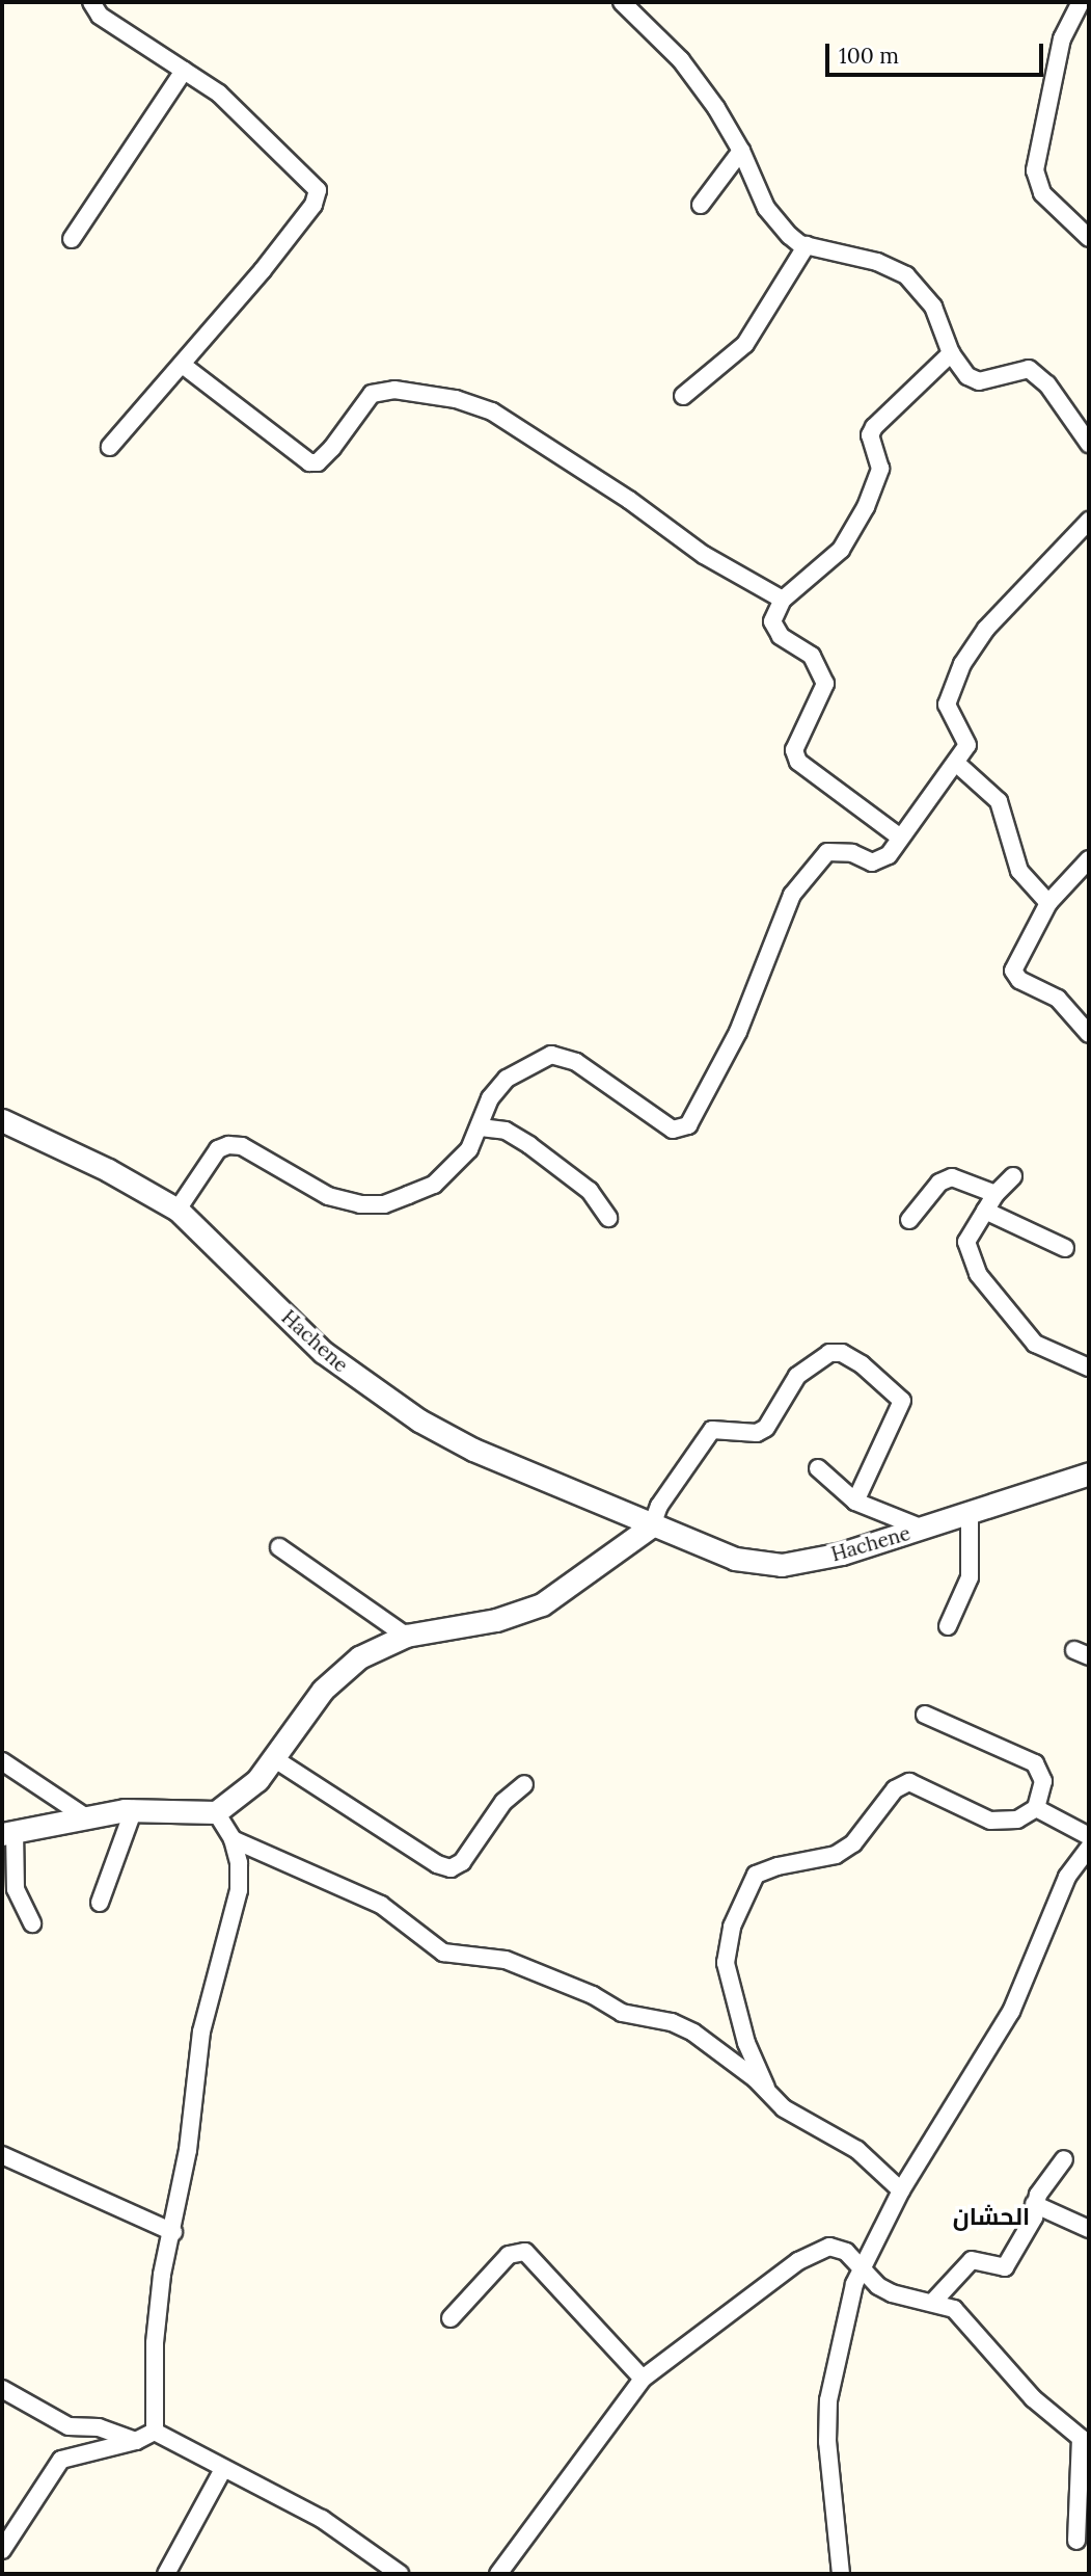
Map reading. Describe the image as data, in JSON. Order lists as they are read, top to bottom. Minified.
{"streets":{"street":["Hachene"]},"districts":["الحشان"],"scale_bar":"100 m"}
